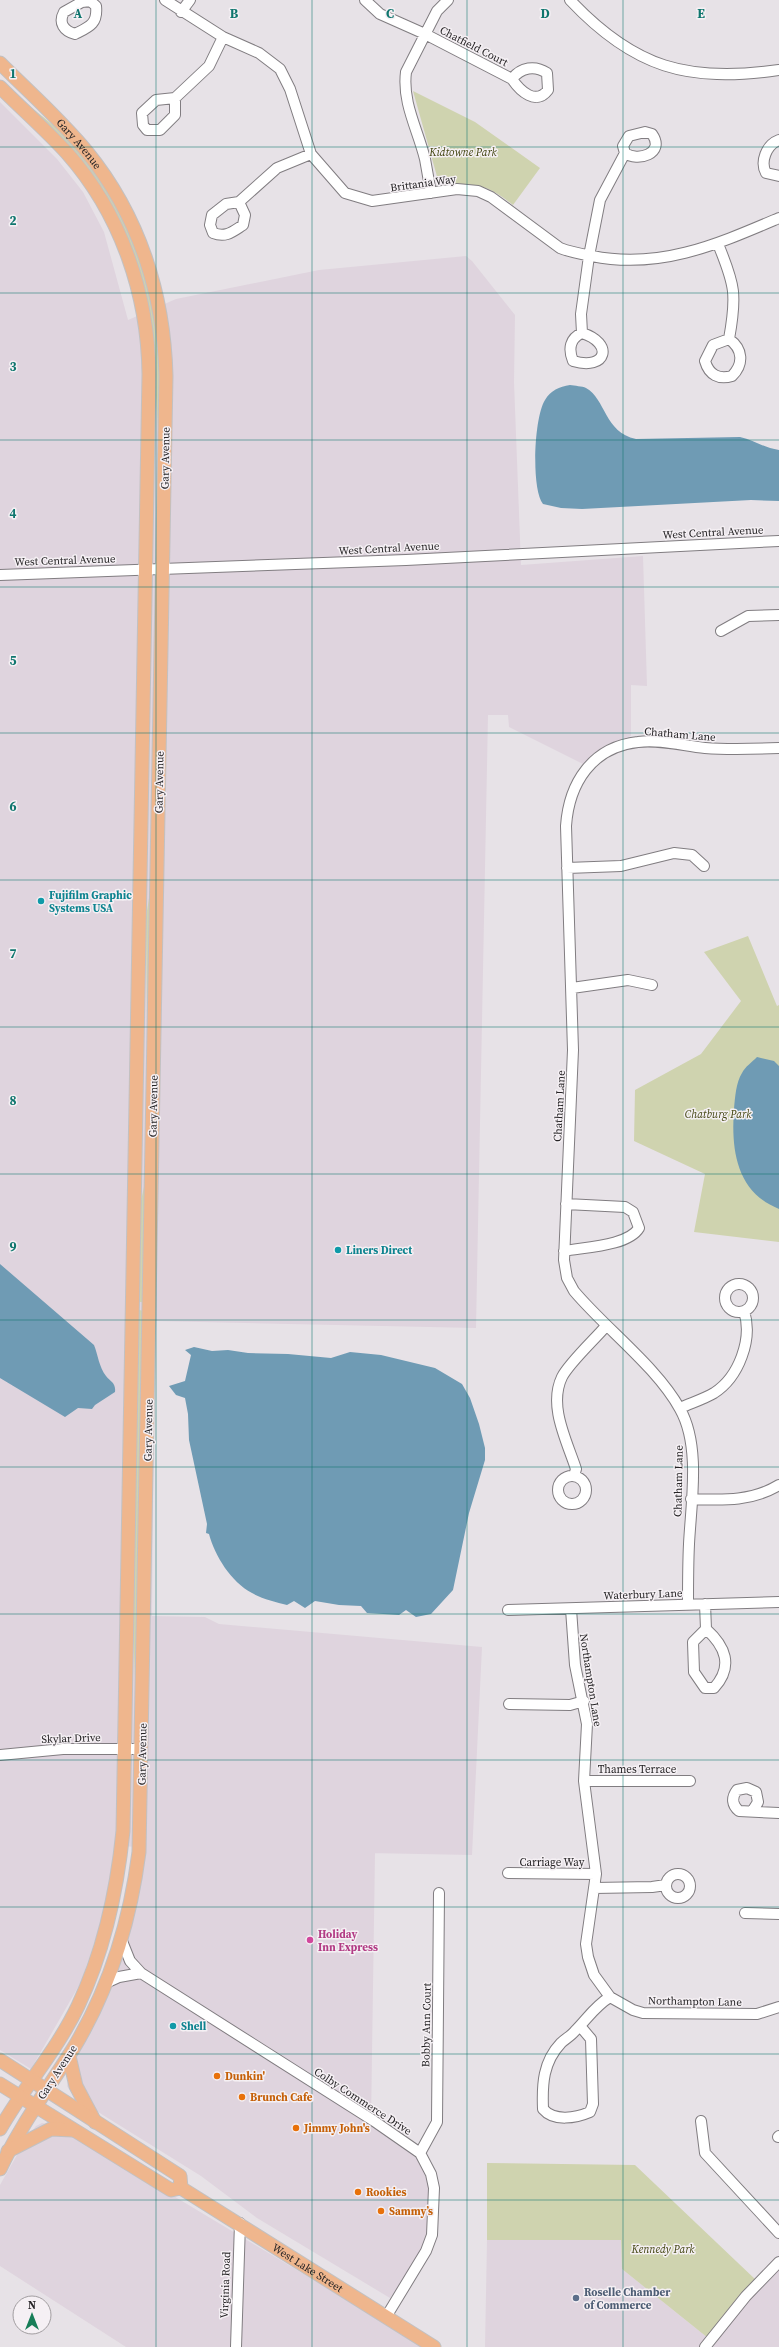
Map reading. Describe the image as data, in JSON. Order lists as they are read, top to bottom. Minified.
{"streets":{"main road":["Gary Avenue","West Lake Street"],"street":["Chatfield Court","Brittania Way","West Central Avenue","Chatham Lane","Waterbury Lane","Northampton Lane","Skylar Drive","Thames Terrace","Carriage Way","Bobby Ann Court","Colby Commerce Drive","Virginia Road"]},"crossings":[["Gary Avenue","West Central Avenue"],["Gary Avenue","Skylar Drive"],["Gary Avenue","Colby Commerce Drive"],["Gary Avenue","West Lake Street"],["Chatham Lane","Waterbury Lane"],["Waterbury Lane","Northampton Lane"],["Northampton Lane","Thames Terrace"],["Northampton Lane","Carriage Way"],["Bobby Ann Court","Colby Commerce Drive"],["Colby Commerce Drive","West Lake Street"],["West Lake Street","Virginia Road"]],"parks":["Kidtowne Park","Chatburg Park","Kennedy Park"],"places":["Fujifilm Graphic Systems USA","Liners Direct","Holiday Inn Express","Shell","Dunkin'","Brunch Cafe","Jimmy John's","Rookies","Sammy’s","Roselle Chamber of Commerce"],"north":"top","grid":{"columns":["A","B","C","D","E"],"rows":["1","2","3","4","5","6","7","8","9"]}}
